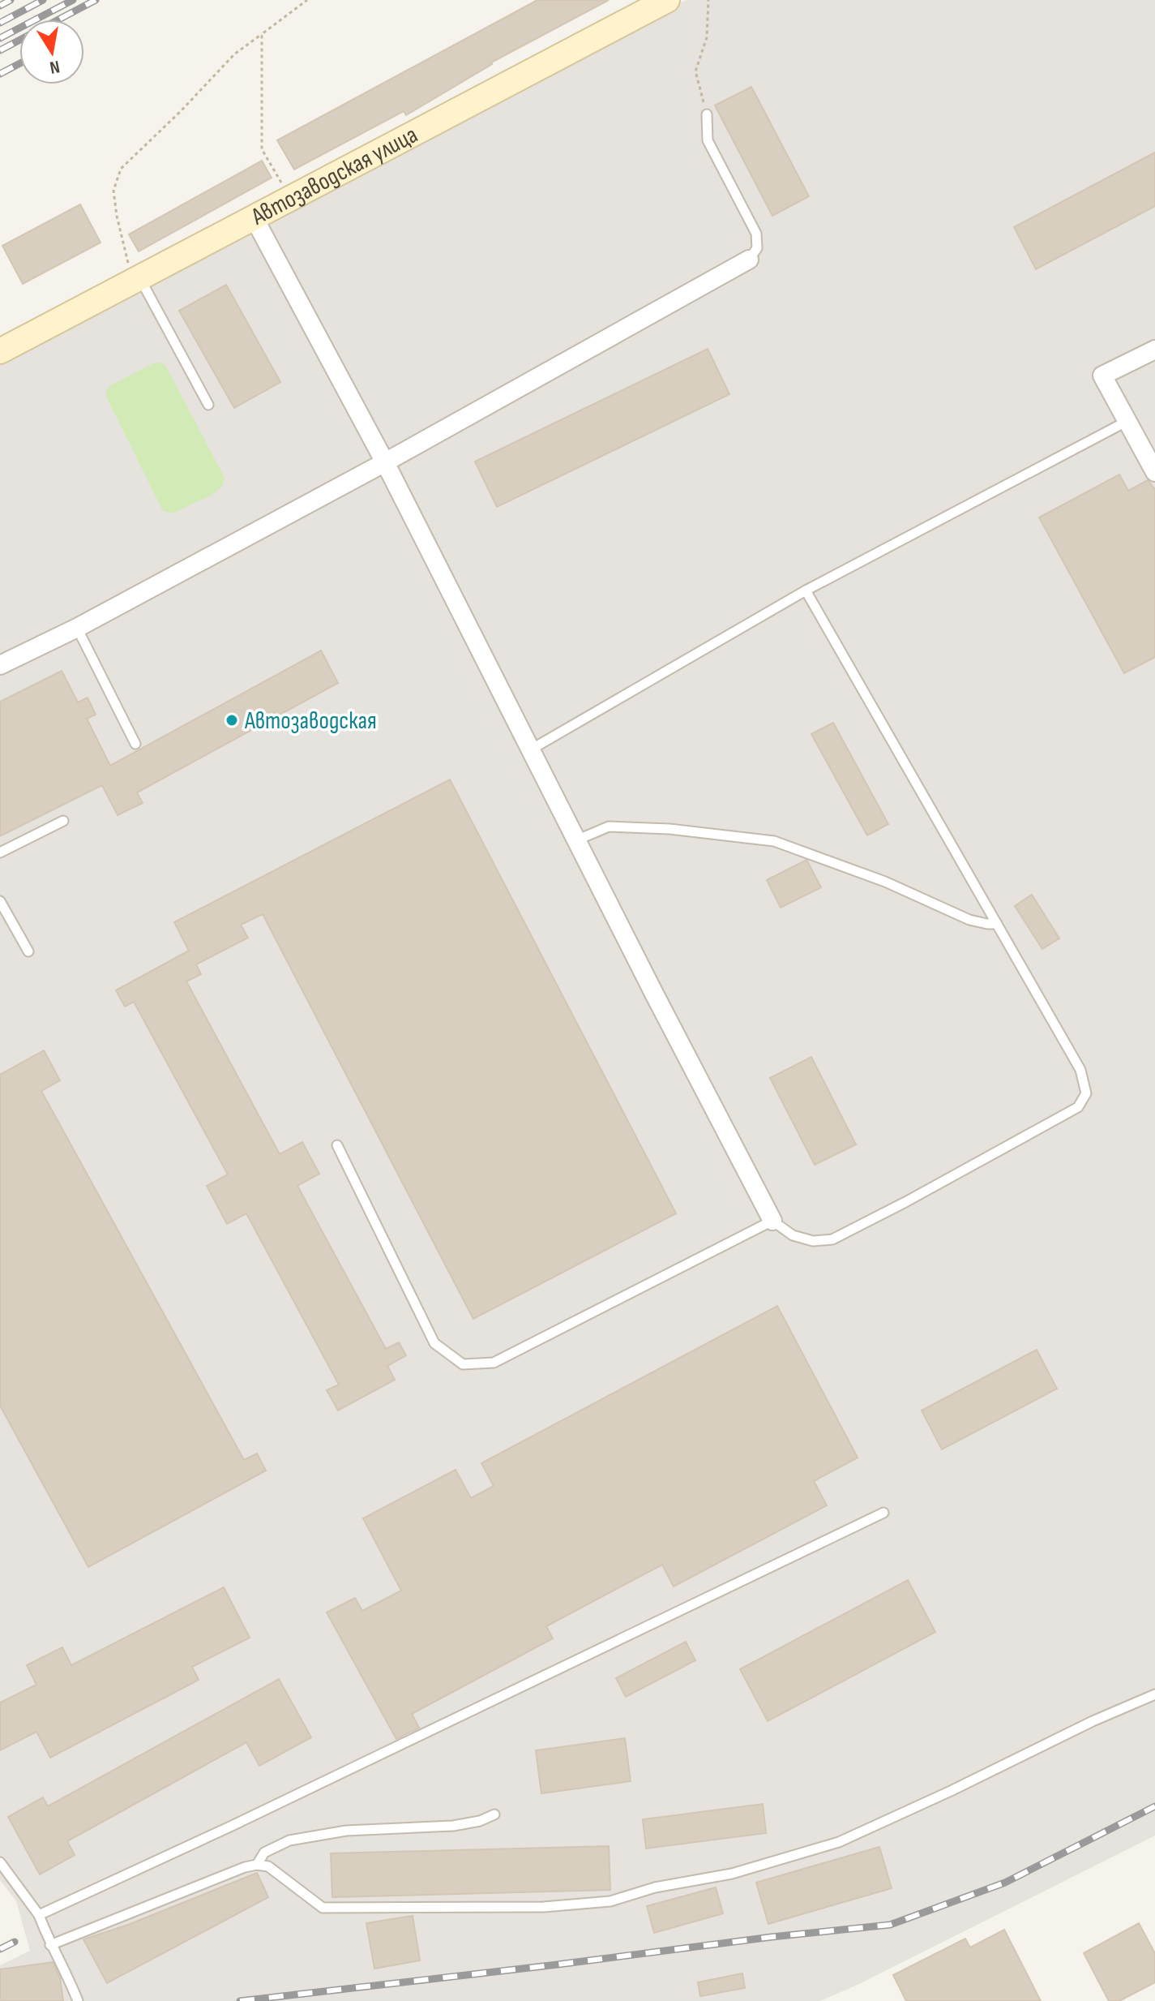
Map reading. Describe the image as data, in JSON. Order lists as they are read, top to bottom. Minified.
{"streets":{"street":["Автозаводская улица"]},"places":["Автозаводская"],"north":"bottom"}
